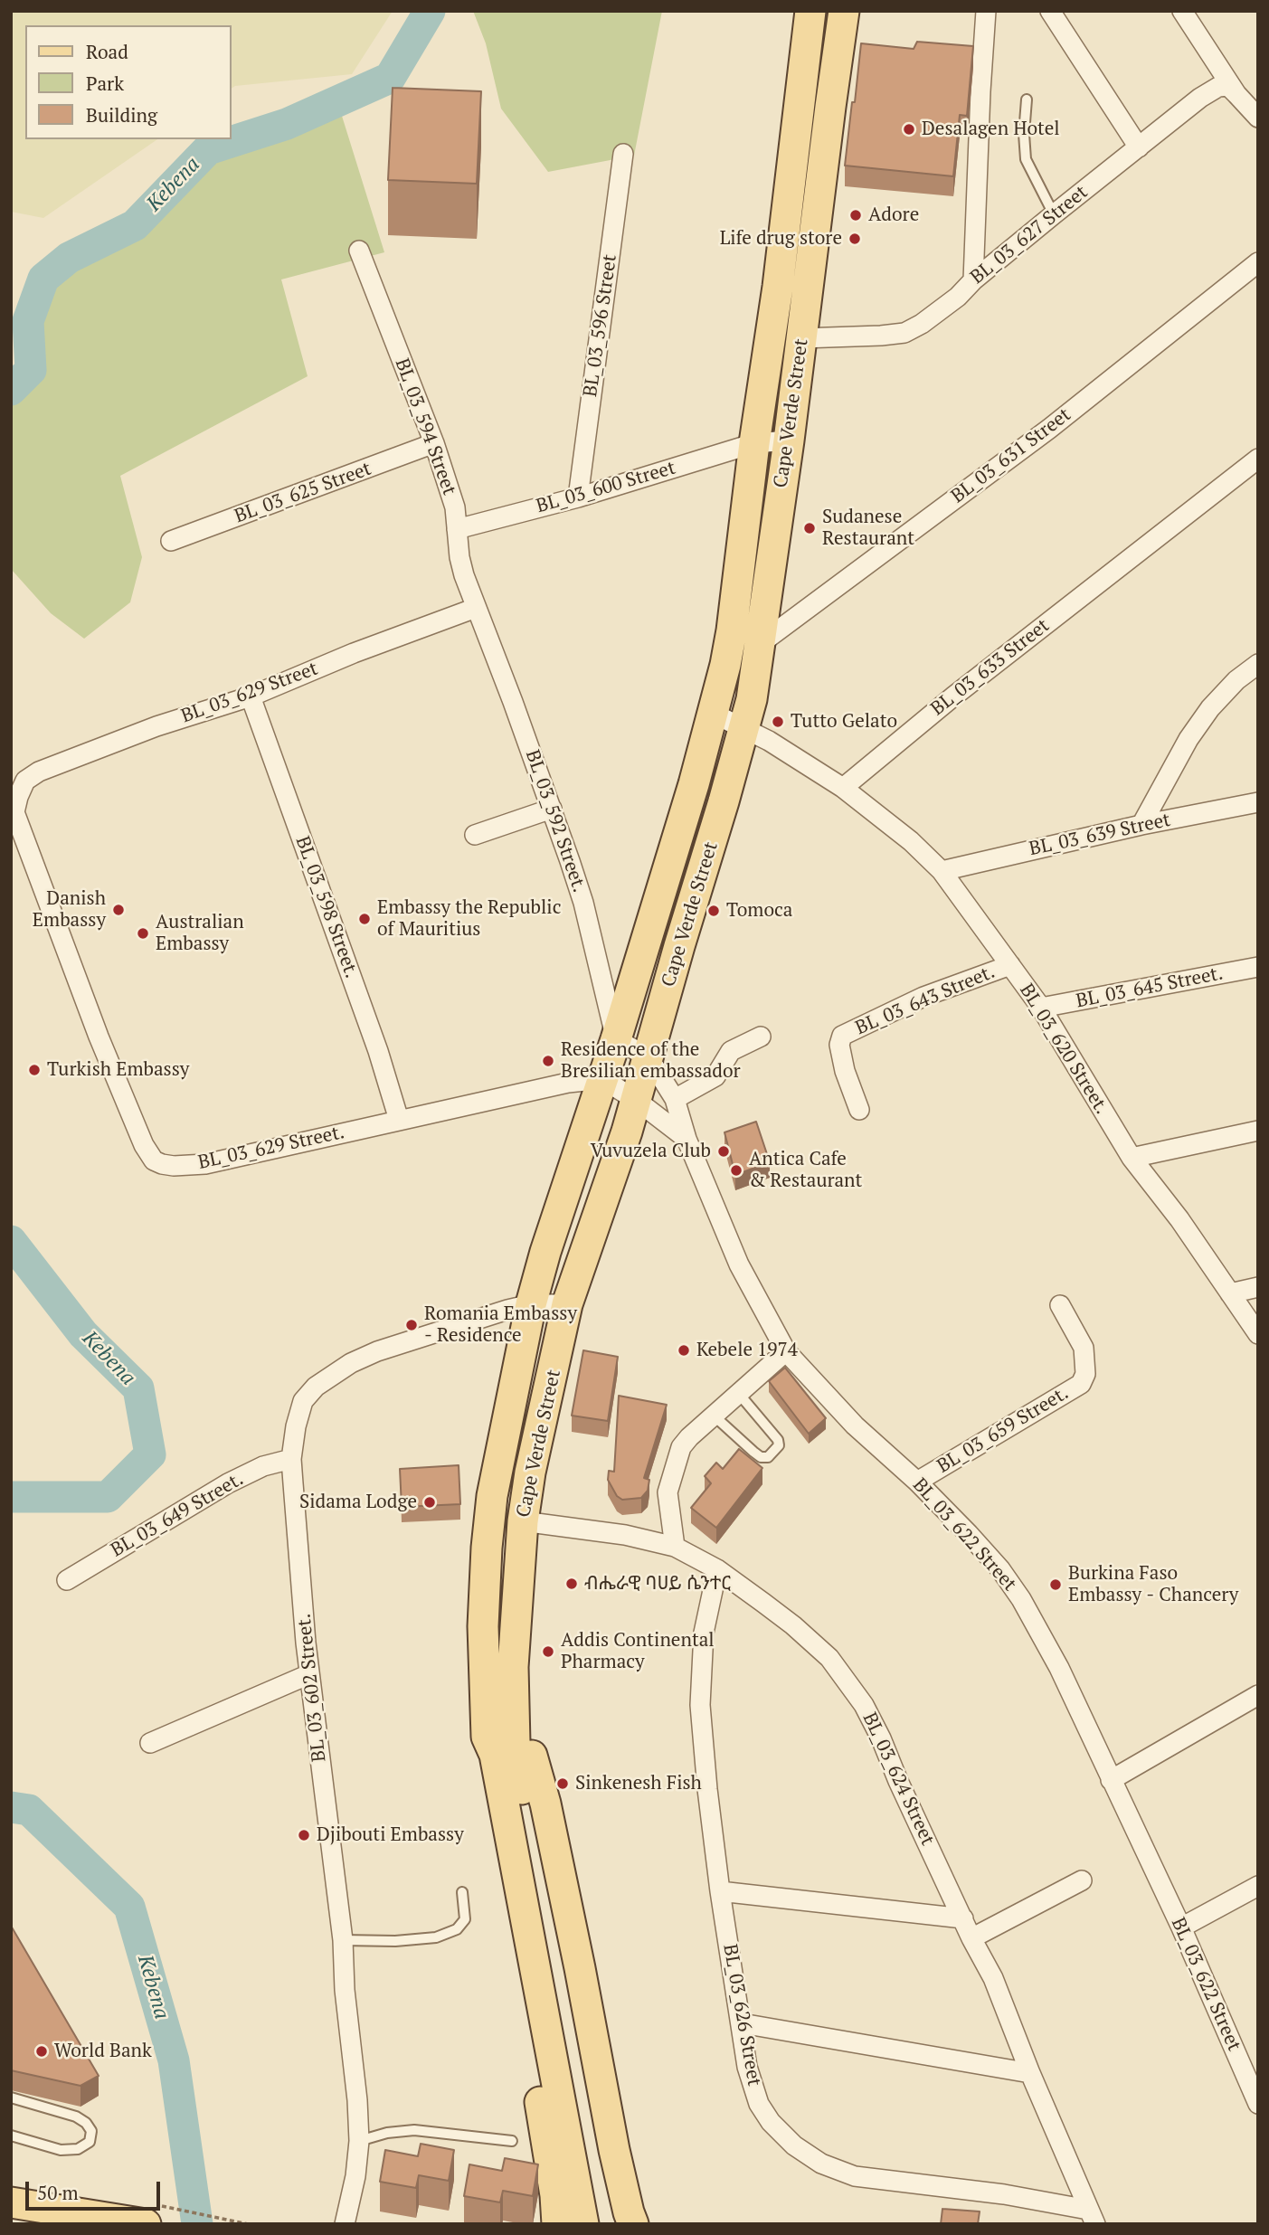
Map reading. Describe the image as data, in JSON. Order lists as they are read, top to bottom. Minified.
{"streets":{"main road":["Cape Verde Street"],"street":["BL_03_627 Street","BL_03_596 Street","BL_03_594 Street","BL_03_631 Street","BL_03_600 Street","BL_03_625 Street","BL_03_633 Street","BL_03_629 Street","BL_03_592 Street.","BL_03_639 Street","BL_03_598 Street.","BL_03_645 Street.","BL_03_643 Street.","BL_03_620 Street.","BL_03_629 Street.","BL_03_659 Street.","BL_03_649 Street.","BL_03_622 Street","BL_03_602 Street.","BL_03_624 Street","BL_03_626 Street"]},"crossings":[["BL_03_627 Street","Cape Verde Street"],["BL_03_596 Street","BL_03_600 Street"],["Cape Verde Street","BL_03_631 Street"],["Cape Verde Street","BL_03_600 Street"],["Cape Verde Street","BL_03_592 Street."],["Cape Verde Street","BL_03_629 Street."],["Cape Verde Street","BL_03_622 Street"],["Cape Verde Street","BL_03_602 Street."],["Cape Verde Street","BL_03_624 Street"],["BL_03_594 Street","BL_03_600 Street"],["BL_03_594 Street","BL_03_625 Street"],["BL_03_594 Street","BL_03_629 Street"],["BL_03_594 Street","BL_03_592 Street."],["BL_03_633 Street","BL_03_620 Street."],["BL_03_629 Street","BL_03_592 Street."],["BL_03_629 Street","BL_03_598 Street."],["BL_03_629 Street","BL_03_629 Street."],["BL_03_639 Street","BL_03_620 Street."],["BL_03_598 Street.","BL_03_629 Street."],["BL_03_645 Street.","BL_03_620 Street."],["BL_03_643 Street.","BL_03_620 Street."],["BL_03_659 Street.","BL_03_622 Street"],["BL_03_649 Street.","BL_03_602 Street."],["BL_03_624 Street","BL_03_626 Street"]],"water":["Kebena"],"places":["Desalagen Hotel","Adore","Life drug store","Sudanese Restaurant","Tutto Gelato","Danish Embassy","Tomoca","Embassy the Republic of Mauritius","Australian Embassy","Residence of the Bresilian embassador","Turkish Embassy","Vuvuzela Club","Antica Cafe & Restaurant","Romania Embassy - Residence","Kebele 1974","Sidama Lodge","ብሔራዊ ባሀይ ሴንተር","Burkina Faso Embassy - Chancery","Addis Continental Pharmacy","Sinkenesh Fish","Djibouti Embassy","World Bank"],"legend":["Road","Park","Building"],"scale_bar":"50 m"}
